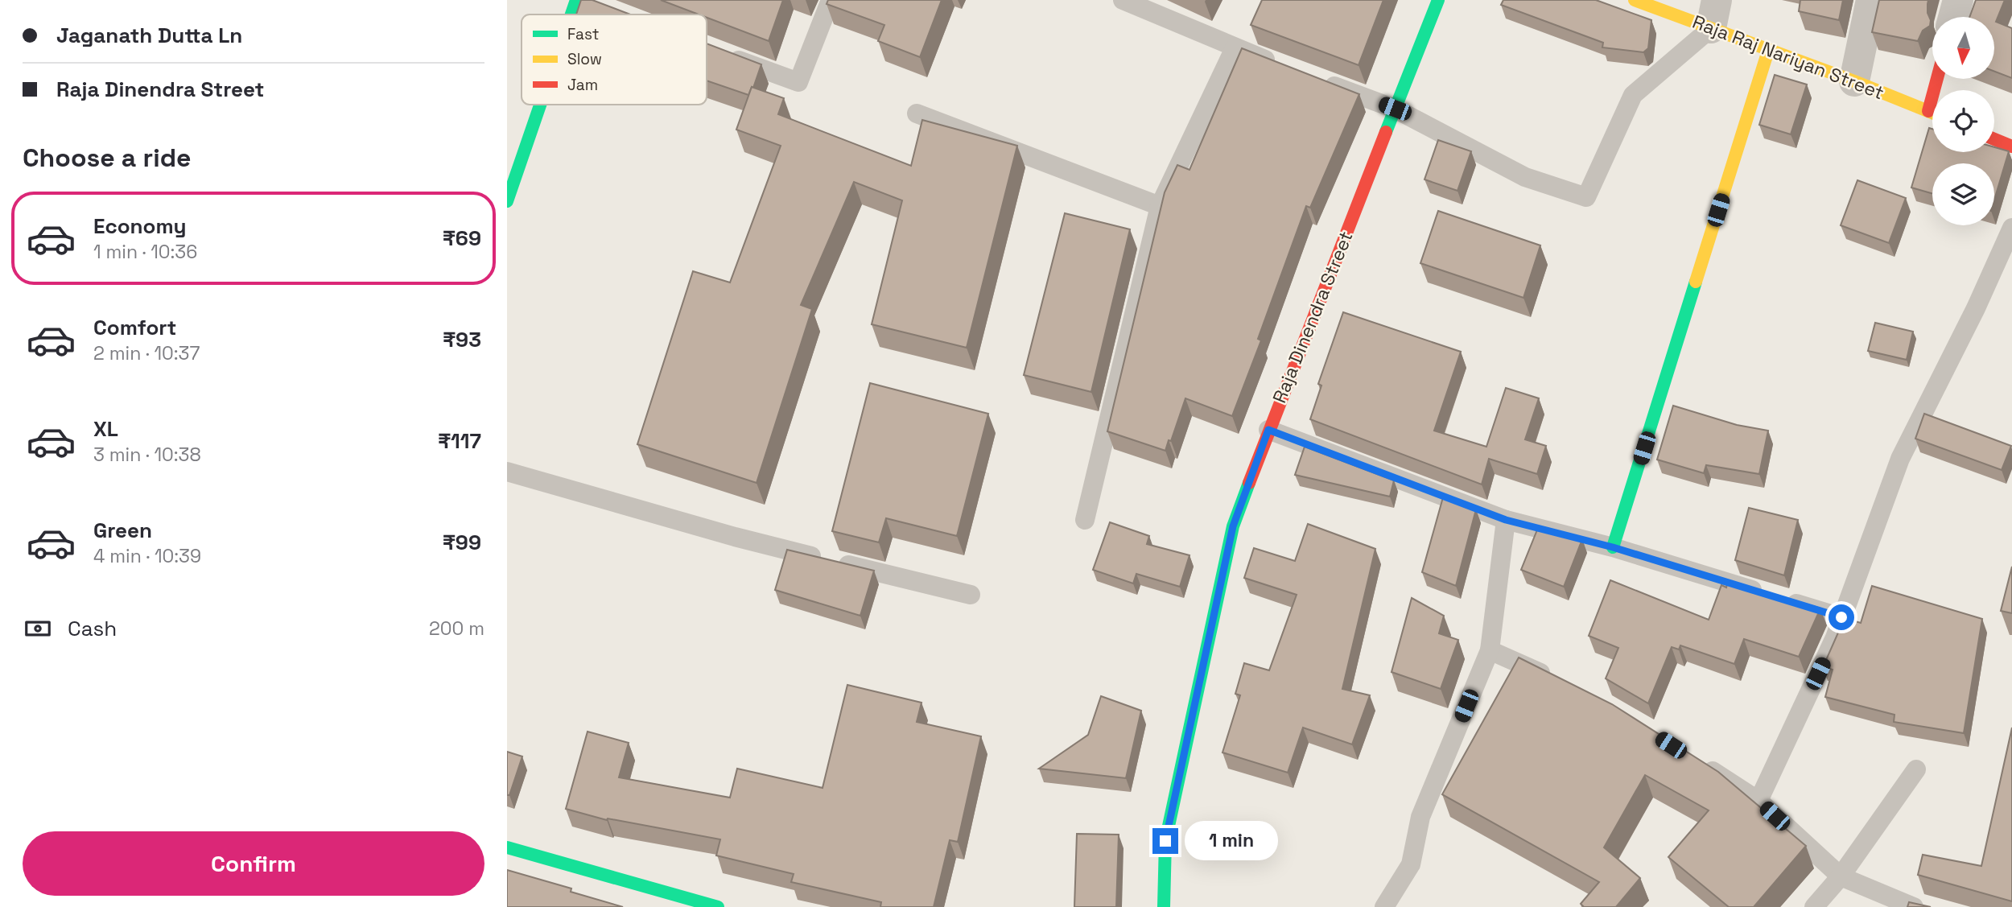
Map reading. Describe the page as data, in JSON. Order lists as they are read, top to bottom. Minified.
{"streets":{"street":["Raja Raj Nariyan Street","Raja Dinendra Street"]},"legend":["Fast","Slow","Jam"],"north":"bottom","page":{"banner":["Jaganath Dutta Ln","Raja Dinendra Street"],"heading":"Choose a ride","list":[{"name":"Economy","note":"1 min · 10:36","value":"₹69"},{"name":"Comfort","note":"2 min · 10:37","value":"₹93"},{"name":"XL","note":"3 min · 10:38","value":"₹117"},{"name":"Green","note":"4 min · 10:39","value":"₹99"}],"pay":["Cash","200 m"],"buttons":"Confirm","bubble":"1 min"}}
